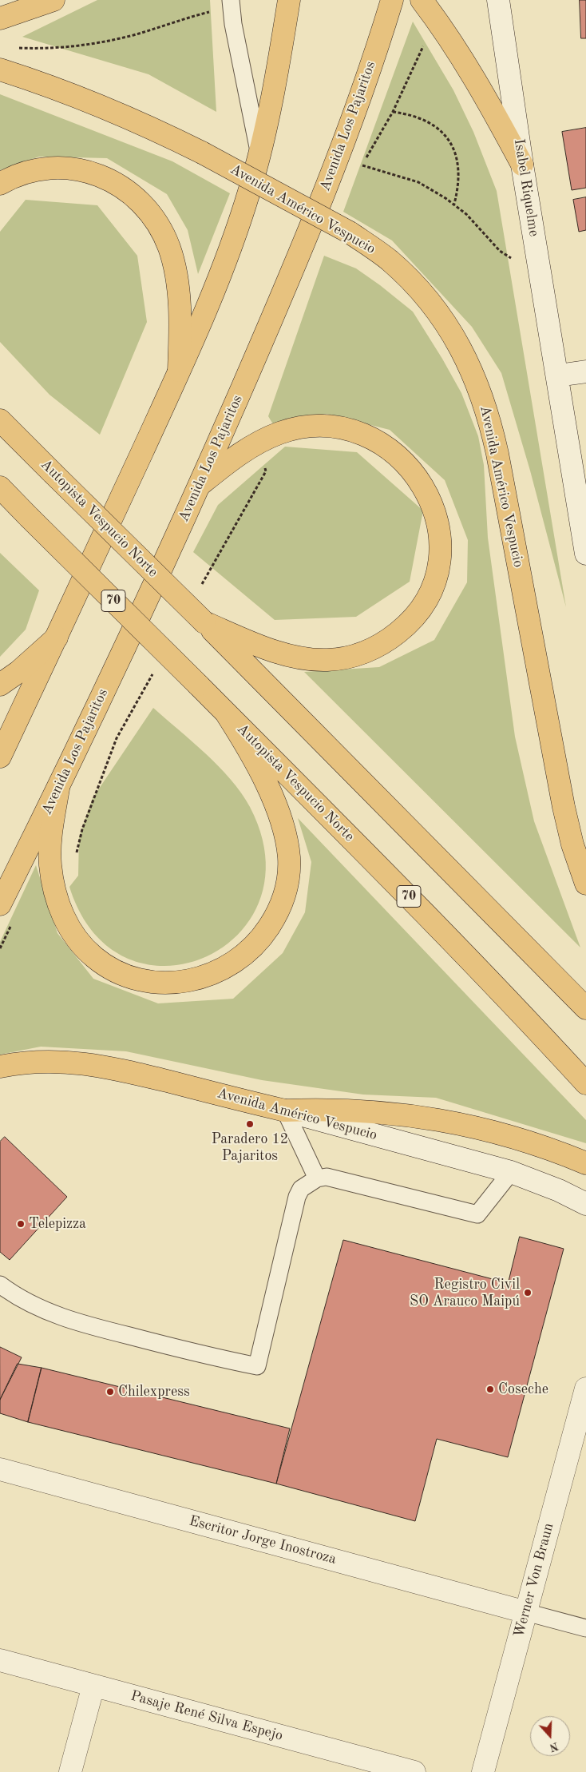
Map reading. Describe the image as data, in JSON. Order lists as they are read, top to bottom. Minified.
{"streets":{"main road":["Avenida Los Pajaritos","Avenida Américo Vespucio","Autopista Vespucio Norte","70"],"street":["Isabel Riquelme","Escritor Jorge Inostroza","Werner Von Braun","Pasaje René Silva Espejo"]},"crossings":[["Escritor Jorge Inostroza","Werner Von Braun"]],"places":["Paradero 12 Pajaritos","Telepizza","Registro Civil SO Arauco Maipú","Coseche","Chilexpress"],"north":"bottom"}
